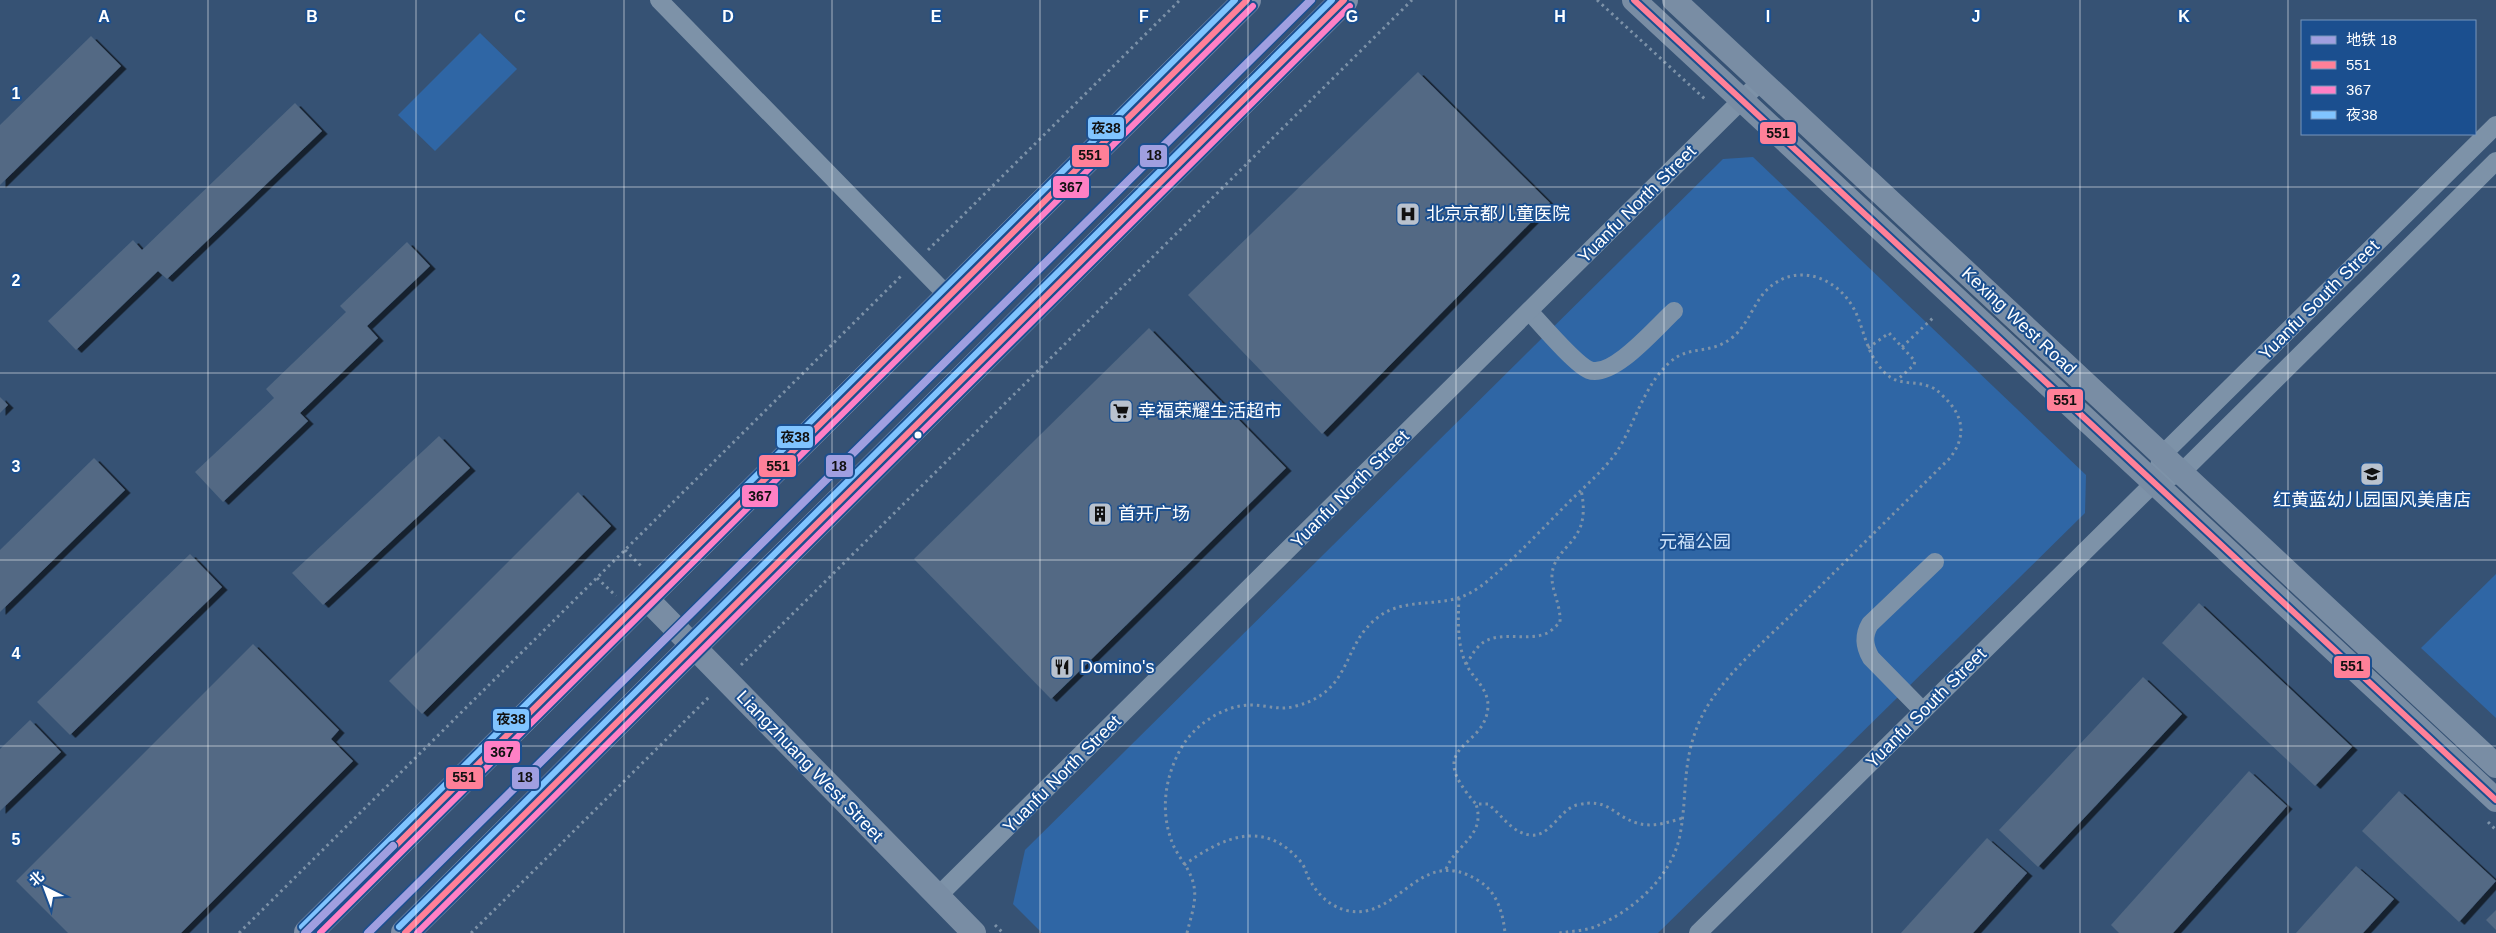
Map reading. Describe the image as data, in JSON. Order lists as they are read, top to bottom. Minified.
{"streets":{"street":["Yuanfu North Street","Yuanfu South Street","Kexing West Road","Liangzhuang West Street"]},"crossings":[["Yuanfu North Street","Kexing West Road"],["Yuanfu North Street","Liangzhuang West Street"],["Yuanfu South Street","Kexing West Road"]],"parks":["元福公园"],"places":{"hospital":["北京京都儿童医院"],"supermarket":["幸福荣耀生活超市"],"school or university":["红黄蓝幼儿园国风美唐店"],"building":["首开广场"],"restaurant":["Domino's"]},"lines":["metro line 18","transit line 551","transit line 夜38","transit line 367"],"legend":["地铁 18","551","367","夜38"],"north":"top left","grid":{"columns":["A","B","C","D","E","F","G","H","I","J","K"],"rows":["1","2","3","4","5"]}}
